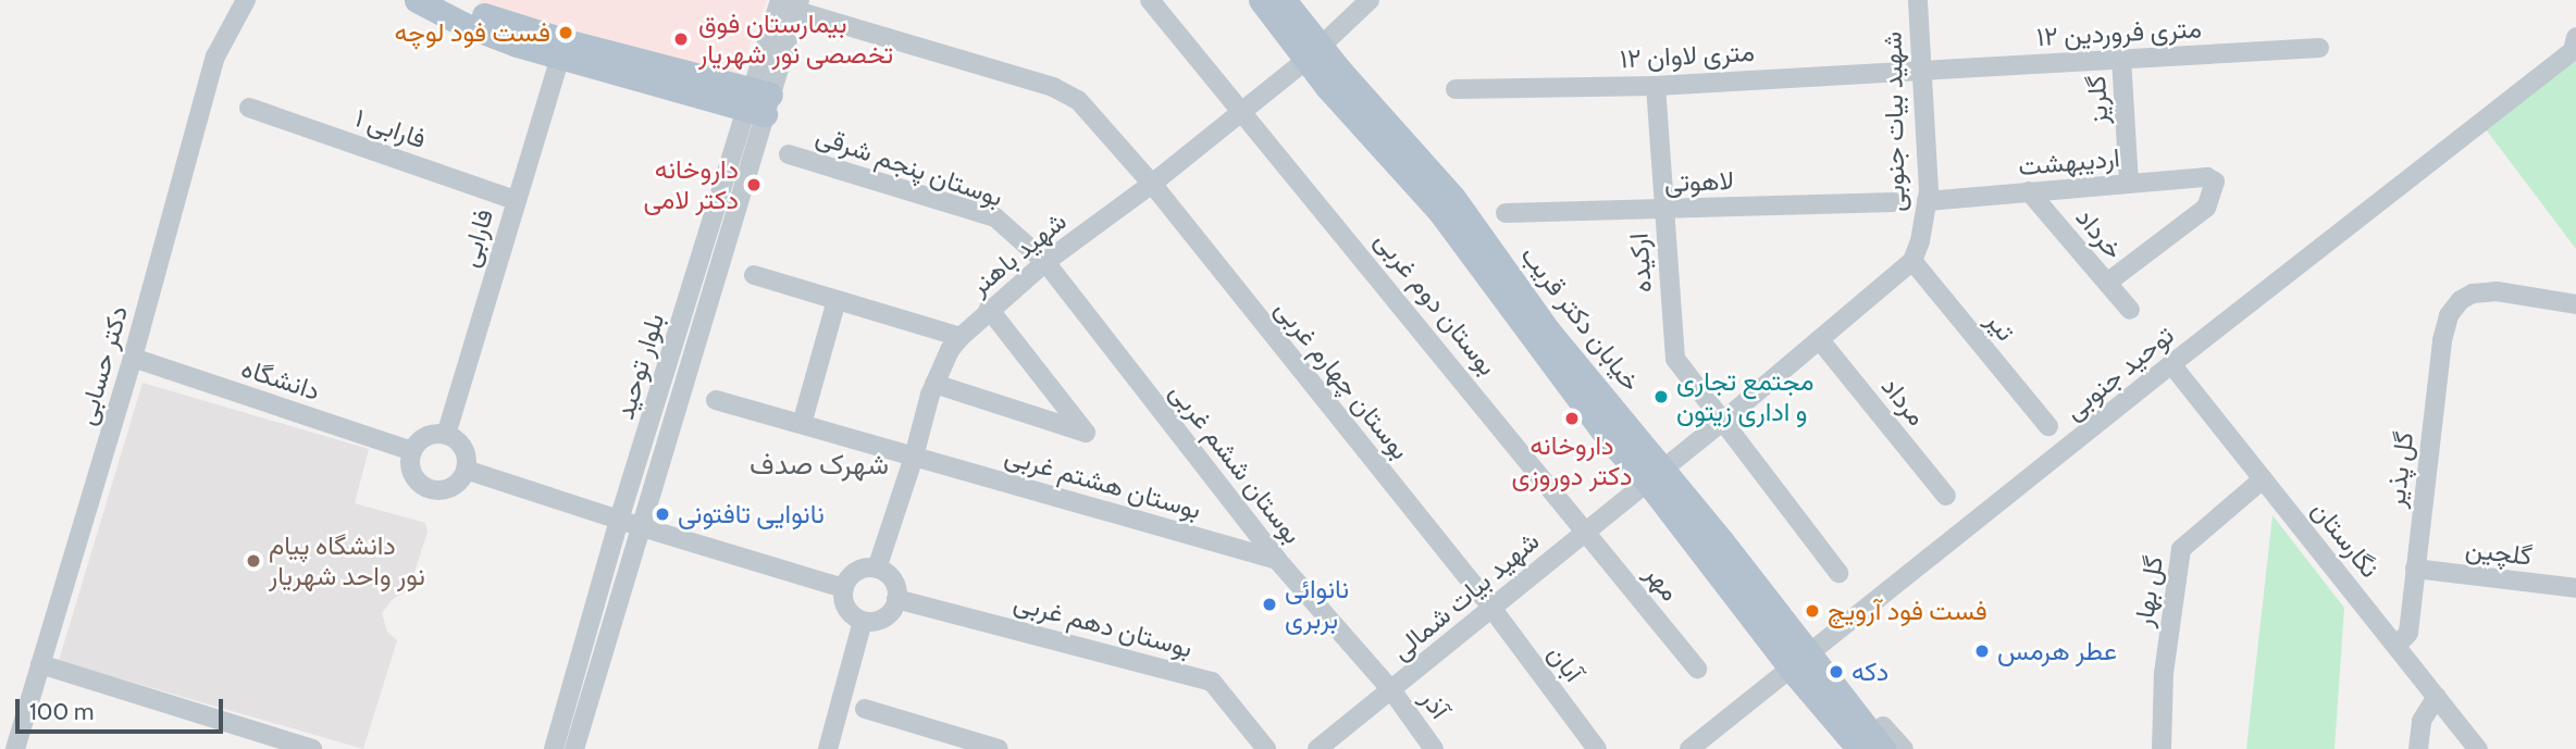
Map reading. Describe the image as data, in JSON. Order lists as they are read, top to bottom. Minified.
{"streets":{"main road":["خیابان دکتر قریب"],"street":["۱۲ متری فروردین","۱۲ متری لاوان","گلریز","شهید بیات جنوبی","فارابی ۱","اردیبهشت","بوستان پنجم شرقی","لاهوتی","خرداد","فارابی","شهید باهنر","ارکیده","بوستان دوم غربی","تیر","دکتر حسابی","بلوار توحید","توحید جنوبی","دانشگاه","بوستان چهارم غربی","مرداد","بوستان ششم غربی","گل پذیر","بوستان هشتم غربی","نگارستان","گلچین","مهر","گل بهار","شهید بیات شمالی","بوستان دهم غربی","آبان","آذر"]},"crossings":[["۱۲ متری فروردین","۱۲ متری لاوان"],["۱۲ متری فروردین","گلریز"],["۱۲ متری فروردین","شهید بیات جنوبی"],["۱۲ متری لاوان","شهید بیات جنوبی"],["۱۲ متری لاوان","ارکیده"],["گلریز","اردیبهشت"],["شهید بیات جنوبی","اردیبهشت"],["شهید بیات جنوبی","تیر"],["فارابی ۱","فارابی"],["اردیبهشت","خرداد"],["بوستان پنجم شرقی","شهید باهنر"],["بوستان پنجم شرقی","بوستان ششم غربی"],["لاهوتی","ارکیده"],["فارابی","دانشگاه"],["شهید باهنر","بوستان دوم غربی"],["شهید باهنر","خیابان دکتر قریب"],["شهید باهنر","بوستان چهارم غربی"],["شهید باهنر","بوستان ششم غربی"],["شهید باهنر","بوستان هشتم غربی"],["شهید باهنر","بوستان دهم غربی"],["بوستان دوم غربی","مهر"],["بوستان دوم غربی","شهید بیات شمالی"],["خیابان دکتر قریب","توحید جنوبی"],["خیابان دکتر قریب","شهید بیات شمالی"],["دکتر حسابی","دانشگاه"],["بلوار توحید","بوستان چهارم غربی"],["توحید جنوبی","نگارستان"],["بوستان چهارم غربی","شهید بیات شمالی"],["بوستان چهارم غربی","آبان"],["بوستان ششم غربی","بوستان هشتم غربی"],["بوستان ششم غربی","شهید بیات شمالی"],["بوستان ششم غربی","آذر"],["گل پذیر","نگارستان"],["گل پذیر","گلچین"],["نگارستان","گل بهار"],["مهر","شهید بیات شمالی"],["شهید بیات شمالی","آبان"],["شهید بیات شمالی","آذر"]],"districts":["شهرک صدف"],"places":["فست فود لوچه","بیمارستان فوق تخصصی نور شهریار","داروخانه دکتر لامی","مجتمع تجاری و اداری زیتون","داروخانه دکتر دوروزی","نانوایی تافتونی","دانشگاه پیام نور واحد شهریار","نانوائی بربری","فست فود آرویچ","عطر هرمس","دکه"],"scale_bar":"100 m"}
